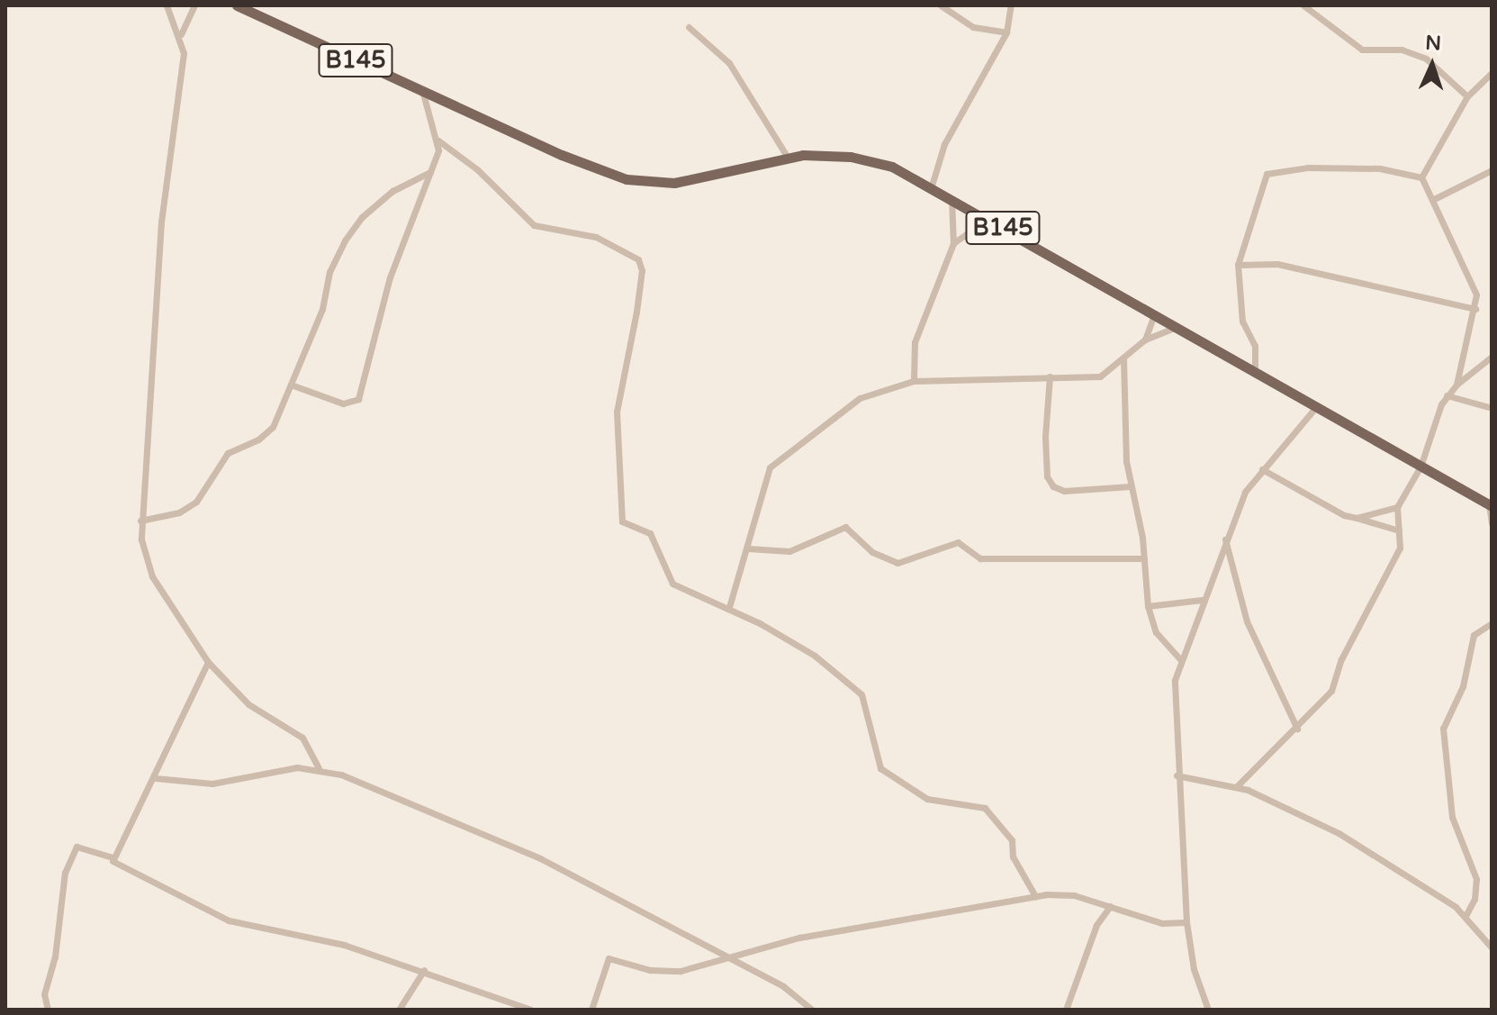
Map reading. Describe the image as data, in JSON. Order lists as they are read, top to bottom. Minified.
{"streets":{"main road":["B145"]},"north":"top"}
